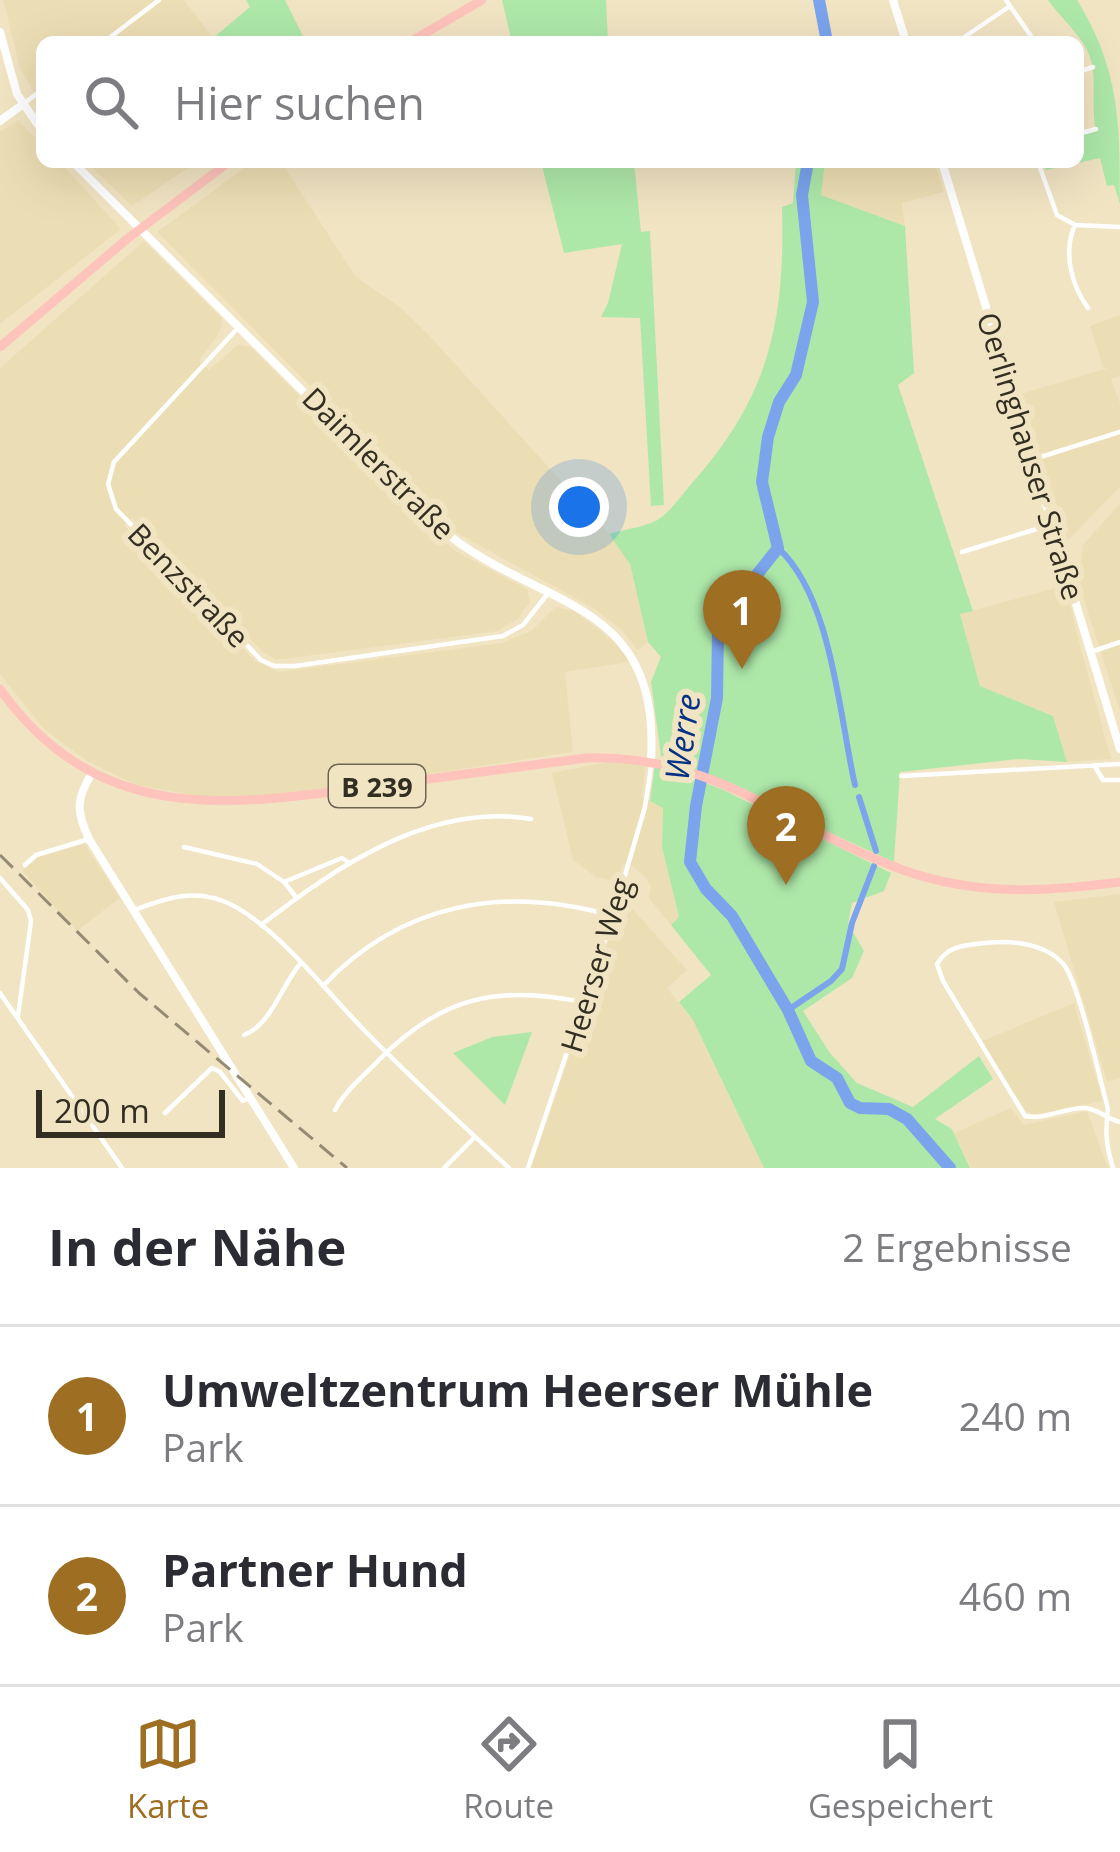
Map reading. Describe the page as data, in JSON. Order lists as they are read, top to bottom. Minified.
{"streets":{"main road":["B 239"],"street":["Oerlinghauser Straße","Daimlerstraße","Benzstraße","Heerser Weg"]},"crossings":[["Daimlerstraße","Benzstraße"],["Daimlerstraße","B 239"],["Daimlerstraße","Heerser Weg"],["B 239","Heerser Weg"]],"water":["Werre"],"scale_bar":"200 m","page":{"search":"Hier suchen","pins":["1","2"],"scale":"200 m","heading":["In der Nähe","2 Ergebnisse"],"list":[{"mark":"1","name":"Umweltzentrum Heerser Mühle","note":"Park","value":"240 m"},{"mark":"2","name":"Partner Hund","note":"Park","value":"460 m"}],"nav":["Karte","Route","Gespeichert"]}}
